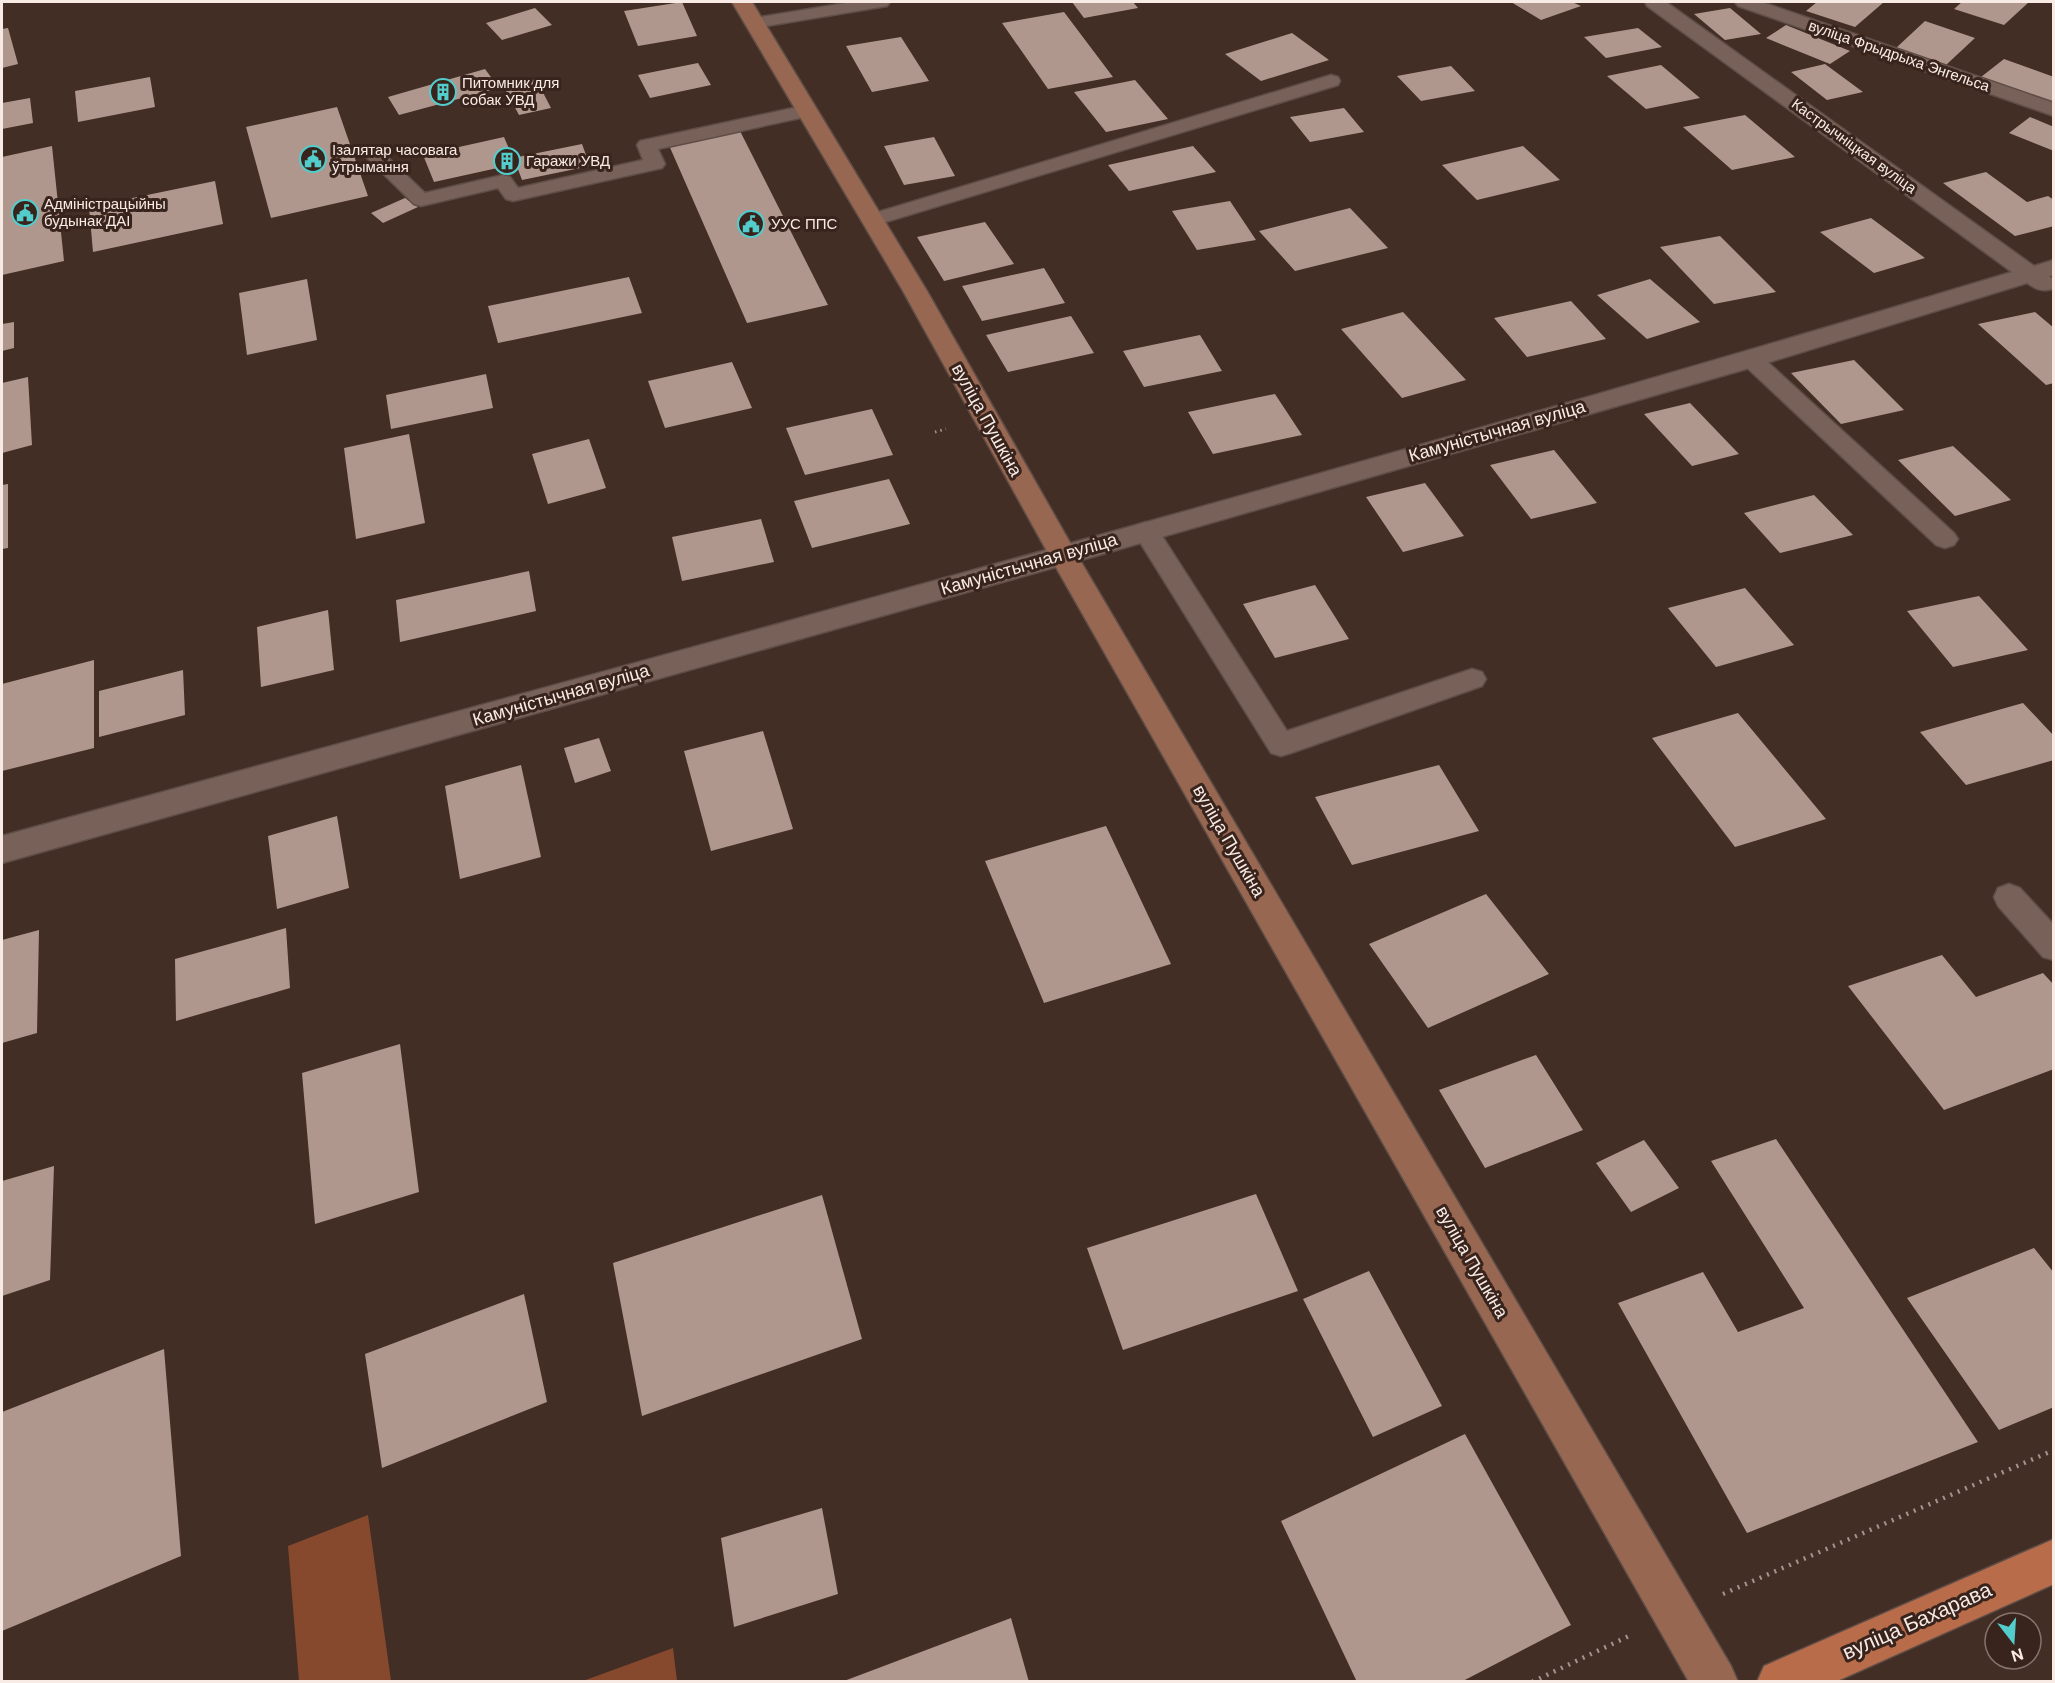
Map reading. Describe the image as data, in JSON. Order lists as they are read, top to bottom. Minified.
{"streets":{"main road":["вуліца Пушкіна","вуліца Бахарава"],"street":["вуліца Фрыдрыха Энгельса","Кастрычніцкая вуліца","Камуністычная вуліца"]},"crossings":[["Кастрычніцкая вуліца","Камуністычная вуліца"],["вуліца Пушкіна","Камуністычная вуліца"]],"places":{"building":["Питомник для собак УВД","Гаражи УВД"],"public building":["Ізалятар часовага ўтрымання","Адміністрацыйны будынак ДАІ","УУС ППС"]},"north":"bottom"}
